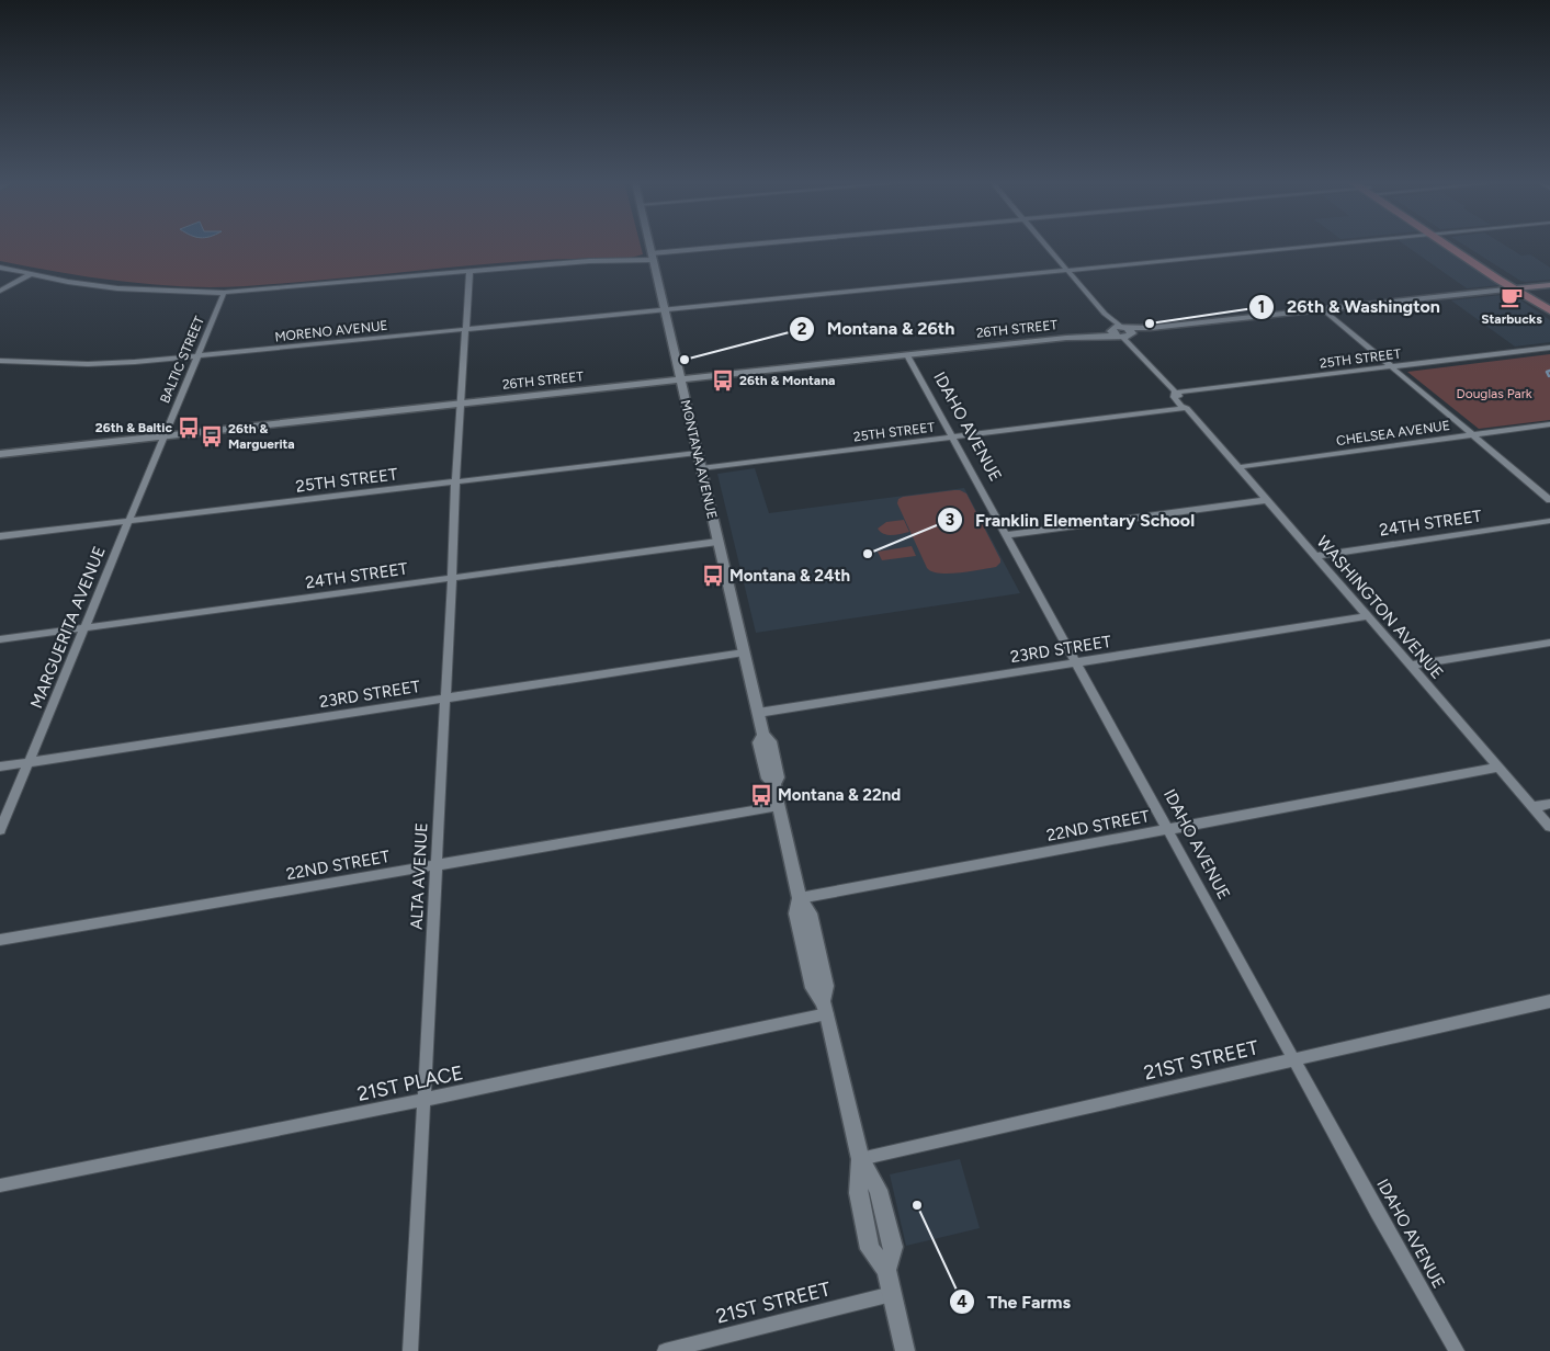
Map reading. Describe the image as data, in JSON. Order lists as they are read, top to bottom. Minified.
{"streets":{"main road":["26TH STREET"],"street":["MORENO AVENUE","25TH STREET","BALTIC STREET","IDAHO AVENUE","CHELSEA AVENUE","MONTANA AVENUE","24TH STREET","WASHINGTON AVENUE","MARGUERITA AVENUE","23RD STREET","22ND STREET","ALTA AVENUE","21ST STREET","21ST PLACE"]},"crossings":[["26TH STREET","BALTIC STREET"],["26TH STREET","IDAHO AVENUE"],["26TH STREET","MONTANA AVENUE"],["26TH STREET","WASHINGTON AVENUE"],["26TH STREET","MARGUERITA AVENUE"],["26TH STREET","ALTA AVENUE"],["MORENO AVENUE","BALTIC STREET"],["MORENO AVENUE","MONTANA AVENUE"],["MORENO AVENUE","WASHINGTON AVENUE"],["MORENO AVENUE","ALTA AVENUE"],["25TH STREET","IDAHO AVENUE"],["25TH STREET","MONTANA AVENUE"],["25TH STREET","WASHINGTON AVENUE"],["25TH STREET","MARGUERITA AVENUE"],["25TH STREET","ALTA AVENUE"],["BALTIC STREET","MARGUERITA AVENUE"],["IDAHO AVENUE","23RD STREET"],["IDAHO AVENUE","22ND STREET"],["IDAHO AVENUE","21ST STREET"],["CHELSEA AVENUE","WASHINGTON AVENUE"],["MONTANA AVENUE","24TH STREET"],["MONTANA AVENUE","23RD STREET"],["MONTANA AVENUE","22ND STREET"],["MONTANA AVENUE","21ST STREET"],["MONTANA AVENUE","21ST PLACE"],["24TH STREET","WASHINGTON AVENUE"],["24TH STREET","MARGUERITA AVENUE"],["24TH STREET","ALTA AVENUE"],["WASHINGTON AVENUE","23RD STREET"],["WASHINGTON AVENUE","22ND STREET"],["MARGUERITA AVENUE","23RD STREET"],["23RD STREET","ALTA AVENUE"],["22ND STREET","ALTA AVENUE"],["ALTA AVENUE","21ST PLACE"]],"parks":["Douglas Park"],"places":{"cafe":["Starbucks"],"other":["26th & Washington","Montana & 26th","Franklin Elementary School","The Farms"],"bus stop":["26th & Montana","26th & Baltic","26th & Marguerita","Montana & 24th","Montana & 22nd"]}}
